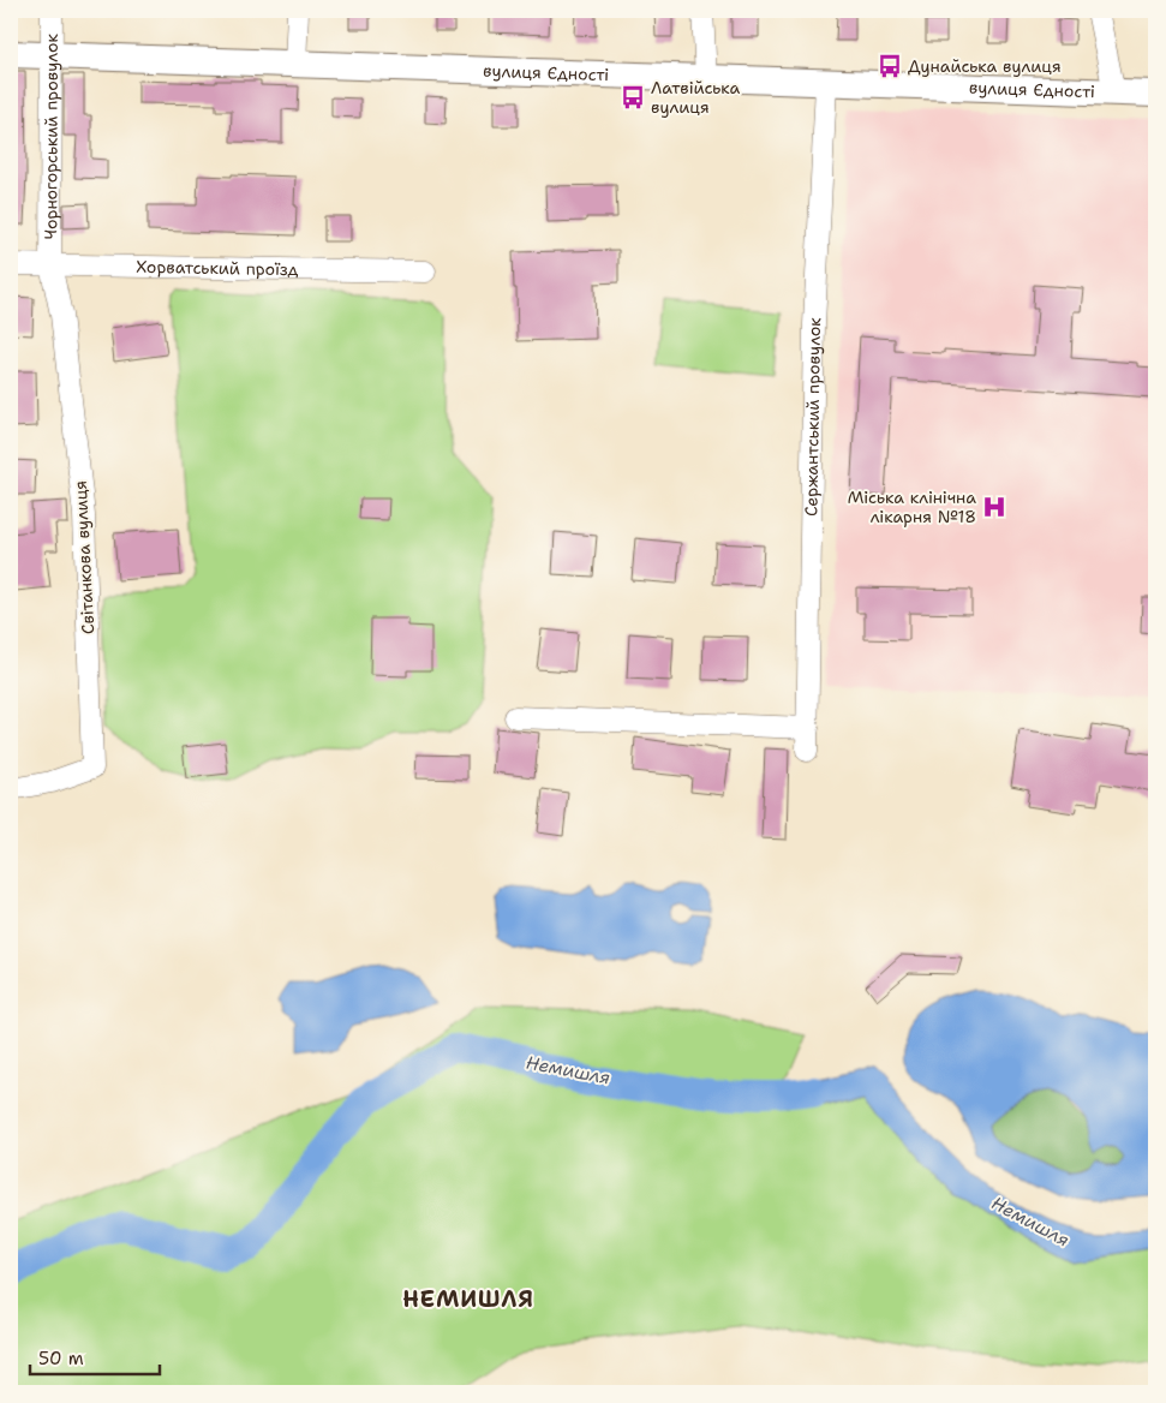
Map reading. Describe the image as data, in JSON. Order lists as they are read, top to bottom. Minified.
{"streets":{"main road":["вулиця Єдності"],"street":["Чорногорський провулок","Хорватський проїзд","Сержантський провулок","Світанкова вулиця"]},"crossings":[["вулиця Єдності","Чорногорський провулок"],["вулиця Єдності","Сержантський провулок"],["Чорногорський провулок","Хорватський проїзд"],["Чорногорський провулок","Світанкова вулиця"],["Хорватський проїзд","Світанкова вулиця"]],"districts":["НЕМИШЛЯ"],"water":["Немишля"],"places":{"bus stop":["Дунайська вулиця","Латвійська вулиця"],"hospital":["Міська клінічна лікарня №18"]},"scale_bar":"50 m"}
